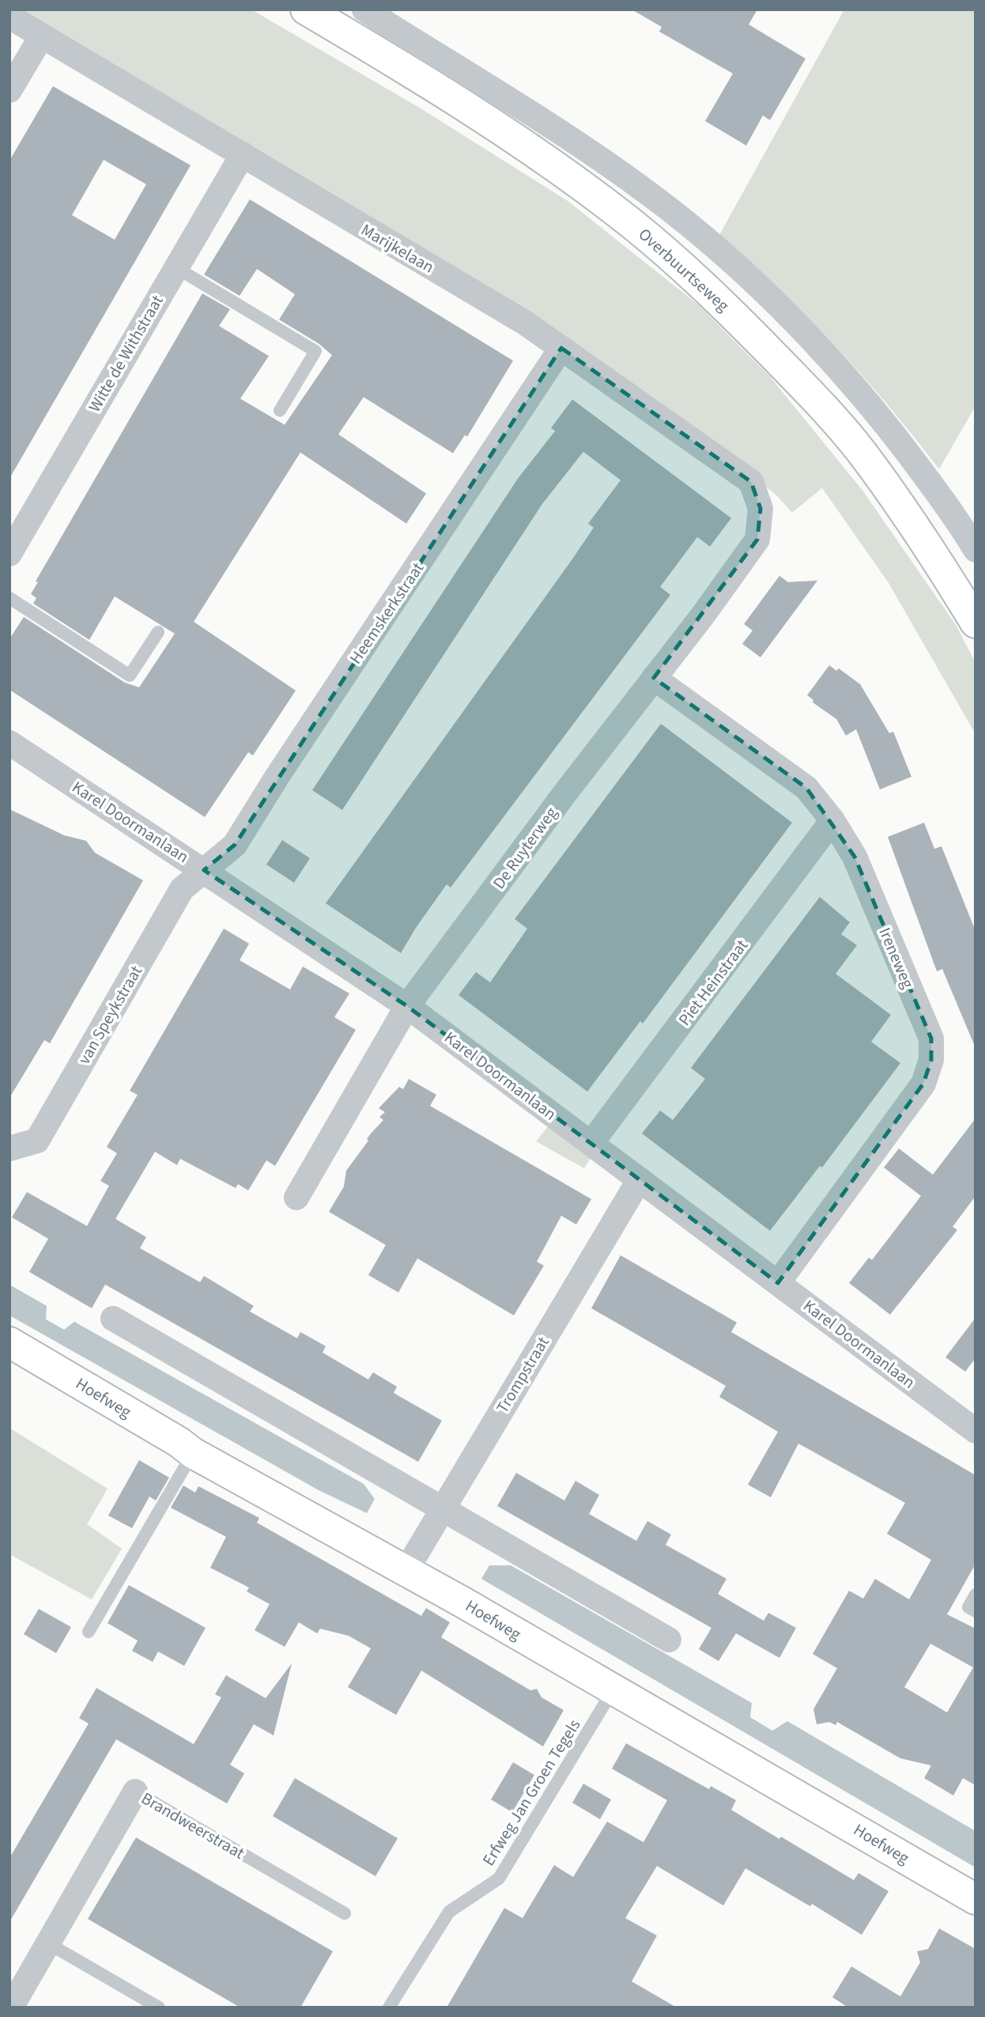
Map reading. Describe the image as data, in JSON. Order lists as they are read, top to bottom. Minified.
{"streets":{"street":["Marijkelaan","Overbuurtseweg","Witte de Withstraat","Heemskerkstraat","Karel Doormanlaan","De Ruyterweg","Ireneweg","Piet Heinstraat","van Speykstraat","Trompstraat","Hoefweg","Brandweerstraat"],"lane":["Erfweg Jan Groen Tegels"]},"crossings":[["Marijkelaan","Witte de Withstraat"],["Marijkelaan","Heemskerkstraat"],["Marijkelaan","De Ruyterweg"],["Heemskerkstraat","Karel Doormanlaan"],["Heemskerkstraat","van Speykstraat"],["Karel Doormanlaan","De Ruyterweg"],["Karel Doormanlaan","Ireneweg"],["Karel Doormanlaan","Piet Heinstraat"],["Karel Doormanlaan","van Speykstraat"],["Karel Doormanlaan","Trompstraat"],["De Ruyterweg","Ireneweg"],["Ireneweg","Piet Heinstraat"],["Trompstraat","Hoefweg"],["Hoefweg","Erfweg Jan Groen Tegels"]]}
